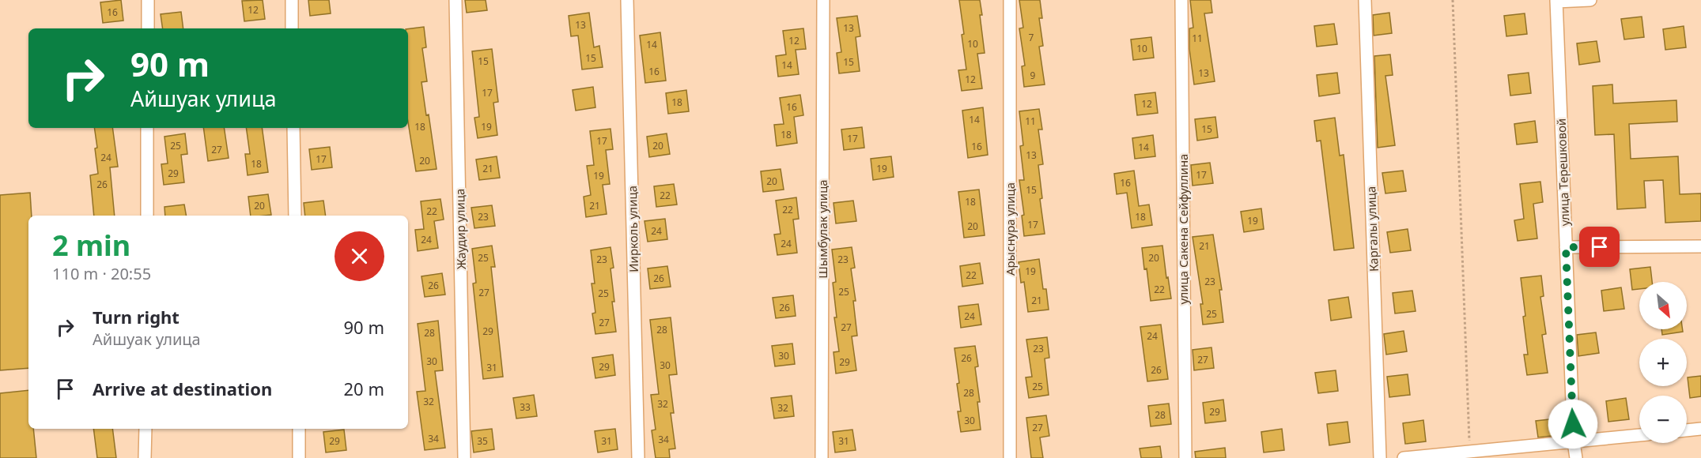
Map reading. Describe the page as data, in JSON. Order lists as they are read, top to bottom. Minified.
{"streets":{"street":["улица Терешковой","Жаудир улица","Иирколь улица","Шымбулак улица","Арыснура улица","улица Сакена Сейфуллина","Каргалы улица"]},"house_numbers":["12","16","13","13","7","11","12","10","14","10","15","15","15","14","16","13","9","12","17","18","12","16","14","11","18","19","15","18","17","17","25","20","16","14","27","13","24","17","20","18","21","19","29","17","19","20","16","26","15","22","18","20","21","22","22","23","18","19","17","20","24","24","24","21","25","20","23","23","19","22","26","23","26","22","25","27","25","21","26","25","24","27","27","28","29","28","24","23","30","26","27","30","29","30","29","31","26","25","28","32","32","33","32","29","28","30","27","34","34","29","35","31","31"],"north":"bottom right","page":{"turn":["90 m","Айшуак улица"],"heading":["2 min","110 m · 20:55"],"map_buttons":["+","−"],"list":[{"name":"Turn right","note":"Айшуак улица","value":"90 m"},{"name":"Arrive at destination","value":"20 m"}]}}
